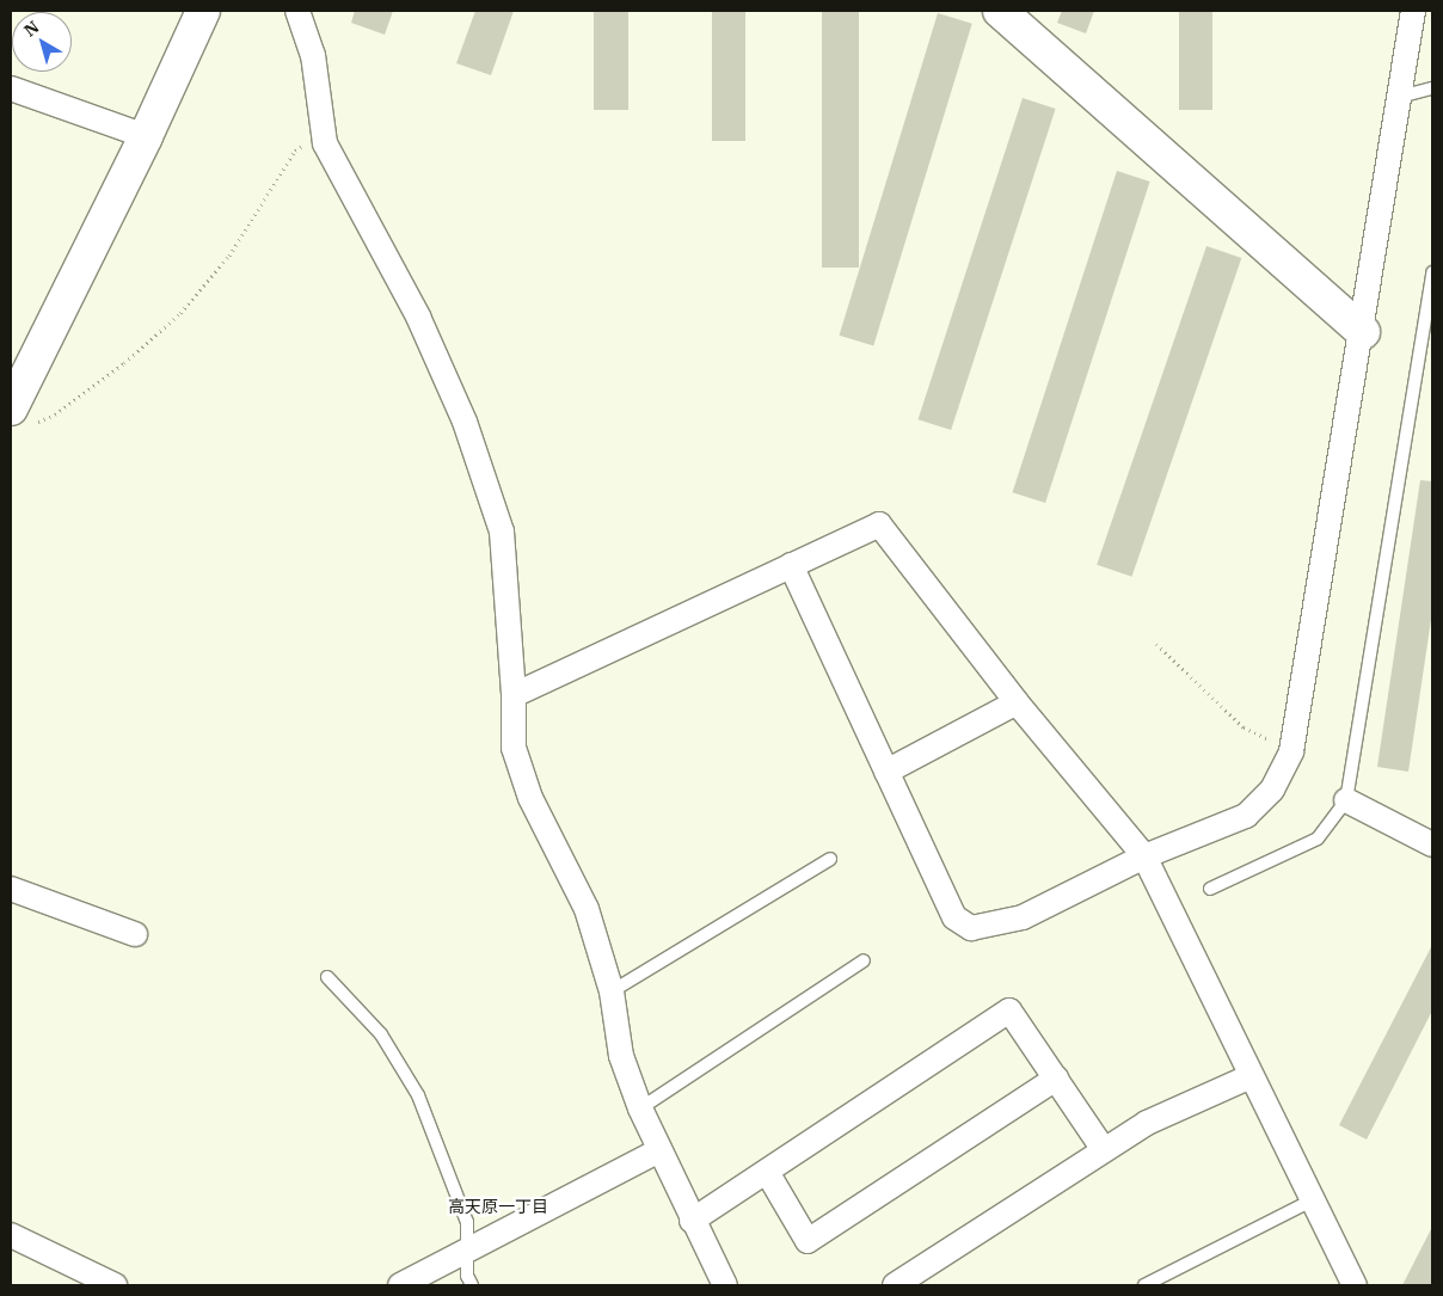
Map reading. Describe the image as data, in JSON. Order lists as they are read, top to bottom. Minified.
{"districts":["高天原一丁目"],"north":"top left"}
